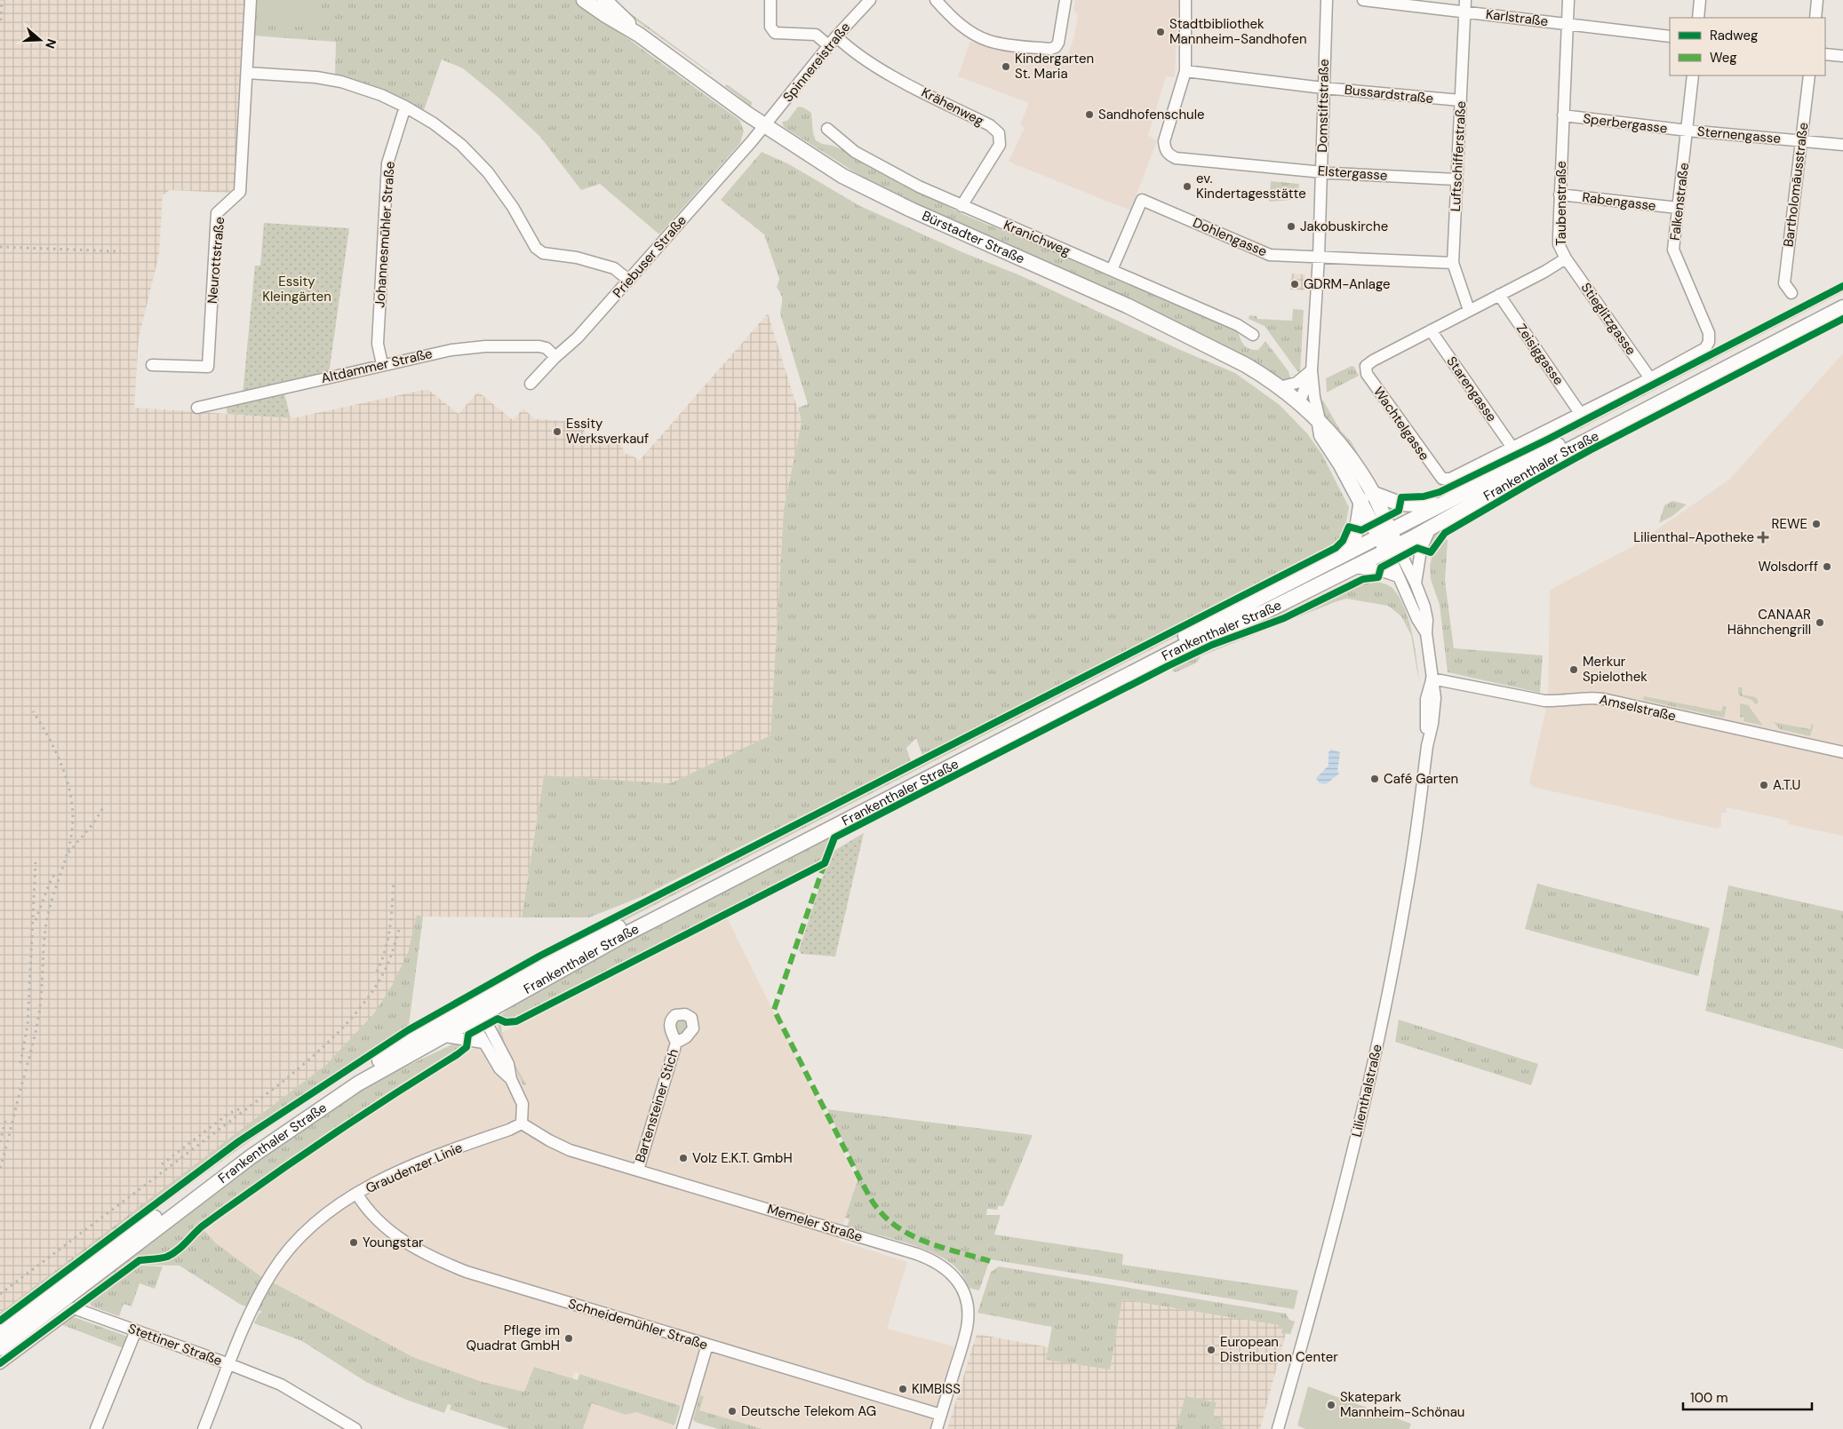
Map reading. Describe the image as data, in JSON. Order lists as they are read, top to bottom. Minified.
{"streets":{"main road":["Bürstadter Straße","Frankenthaler Straße"],"street":["Karlstraße","Spinnereistraße","Bussardstraße","Domstiftstraße","Krähenweg","Sperbergasse","Sternengasse","Luftschifferstraße","Elstergasse","Bartholomäusstraße","Rabengasse","Falkenstraße","Taubenstraße","Johannesmühler Straße","Dohlengasse","Kranichweg","Priebuser Straße","Neurottstraße","Stieglitzgasse","Zeisiggasse","Altdammer Straße","Starengasse","Wachtelgasse","Amselstraße","Lilienthalstraße","Bartensteiner Stich","Graudenzer Linie","Memeler Straße","Schneidemühler Straße","Stettiner Straße"]},"crossings":[["Karlstraße","Luftschifferstraße"],["Karlstraße","Taubenstraße"],["Spinnereistraße","Krähenweg"],["Spinnereistraße","Bürstadter Straße"],["Spinnereistraße","Priebuser Straße"],["Bussardstraße","Domstiftstraße"],["Bussardstraße","Luftschifferstraße"],["Bussardstraße","Elstergasse"],["Domstiftstraße","Elstergasse"],["Domstiftstraße","Dohlengasse"],["Krähenweg","Kranichweg"],["Sperbergasse","Sternengasse"],["Sperbergasse","Falkenstraße"],["Sperbergasse","Taubenstraße"],["Sternengasse","Bartholomäusstraße"],["Sternengasse","Falkenstraße"],["Luftschifferstraße","Elstergasse"],["Luftschifferstraße","Taubenstraße"],["Luftschifferstraße","Dohlengasse"],["Rabengasse","Falkenstraße"],["Rabengasse","Taubenstraße"],["Falkenstraße","Stieglitzgasse"],["Taubenstraße","Stieglitzgasse"],["Taubenstraße","Zeisiggasse"],["Taubenstraße","Starengasse"],["Taubenstraße","Wachtelgasse"],["Johannesmühler Straße","Altdammer Straße"],["Bürstadter Straße","Priebuser Straße"],["Bürstadter Straße","Frankenthaler Straße"],["Bürstadter Straße","Lilienthalstraße"],["Dohlengasse","Kranichweg"],["Priebuser Straße","Altdammer Straße"],["Starengasse","Wachtelgasse"],["Frankenthaler Straße","Lilienthalstraße"],["Amselstraße","Lilienthalstraße"],["Bartensteiner Stich","Memeler Straße"],["Graudenzer Linie","Memeler Straße"],["Graudenzer Linie","Schneidemühler Straße"],["Graudenzer Linie","Stettiner Straße"],["Memeler Straße","Schneidemühler Straße"]],"parks":["Essity Kleingärten"],"places":{"other":["Stadtbibliothek Mannheim-Sandhofen","Kindergarten St. Maria","Sandhofenschule","ev. Kindertagesstätte","Jakobuskirche","GDRM-Anlage","Essity Werksverkauf","REWE","Wolsdorff","CANAAR Hähnchengrill","Merkur Spielothek","Café Garten","A.T.U","Volz E.K.T. GmbH","Youngstar","Pflege im Quadrat GmbH","European Distribution Center","KIMBISS","Skatepark Mannheim-Schönau","Deutsche Telekom AG"],"health":["Lilienthal-Apotheke"]},"legend":["Radweg","Weg"],"scale_bar":"100 m","north":"right"}
